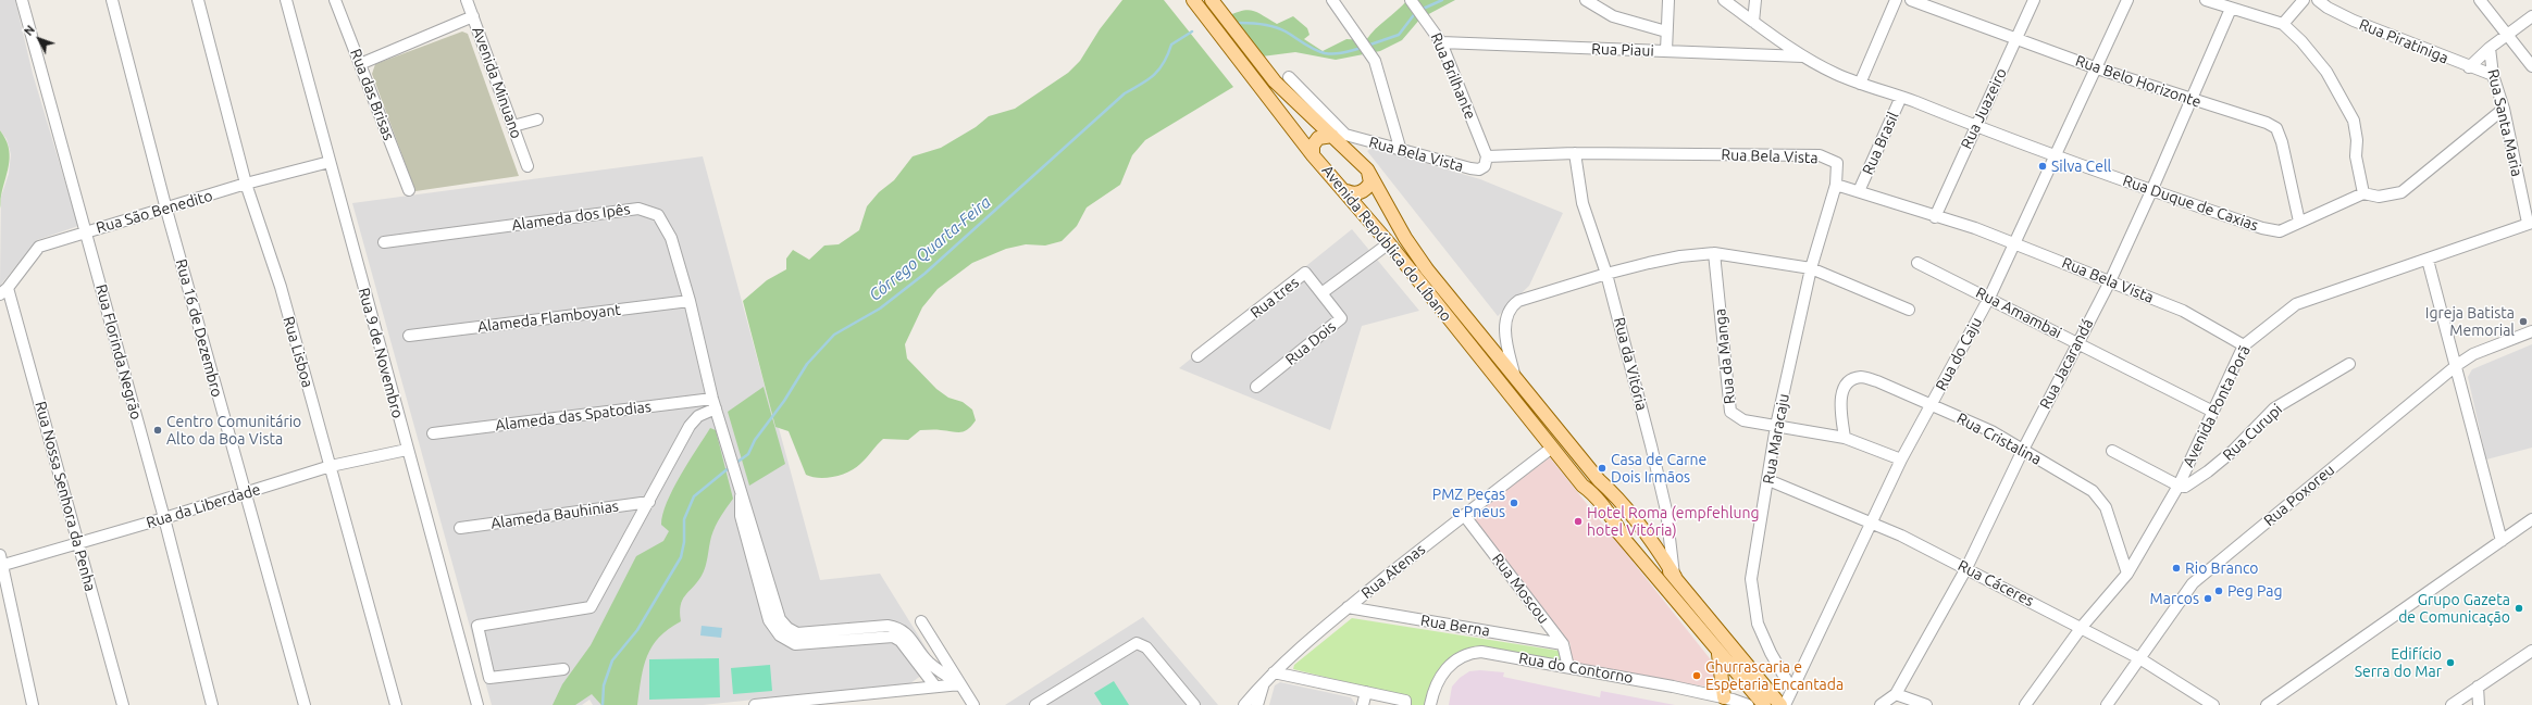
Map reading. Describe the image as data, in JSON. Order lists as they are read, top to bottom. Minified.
{"streets":{"main road":["Avenida República do Líbano"],"street":["Rua Piratiniga","Rua Piaui","Rua Brilhante","Rua Belo Horizonte","Avenida Minuano","Rua das Brisas","Rua Juazeiro","Rua Santa Maria","Rua Brasil","Rua Bela Vista","Rua Duque de Caxias","Rua São Benedito","Alameda dos Ipês","Rua tres","Rua Amambai","Alameda Flamboyant","Rua 16 de Dezembro","Rua Dois","Rua Florinda Negrão","Rua Lisboa","Rua 9 de Novembro","Rua do Caju","Rua da Manga","Rua da Vitória","Rua Jacarandá","Avenida Ponta Porã","Alameda das Spatodias","Rua Curupi","Rua Maracaju","Rua Cristalina","Rua Poxoreu","Rua Nossa Senhora da Penha","Rua da Liberdade","Alameda Bauhinias","Rua Atenas","Rua Cáceres","Rua Moscou","Rua Berna","Rua do Contorno"]},"crossings":[["Rua Piratiniga","Rua Santa Maria"],["Rua Piaui","Rua Brilhante"],["Rua Piaui","Rua Duque de Caxias"],["Rua Brilhante","Rua Bela Vista"],["Rua Belo Horizonte","Rua Juazeiro"],["Rua Belo Horizonte","Rua Duque de Caxias"],["Rua Belo Horizonte","Rua do Caju"],["Rua Belo Horizonte","Rua Jacarandá"],["Rua Juazeiro","Rua Bela Vista"],["Rua Juazeiro","Rua Duque de Caxias"],["Rua Santa Maria","Rua Duque de Caxias"],["Rua Santa Maria","Avenida Ponta Porã"],["Rua Brasil","Rua Bela Vista"],["Rua Brasil","Rua Duque de Caxias"],["Rua Bela Vista","Avenida República do Líbano"],["Rua Bela Vista","Rua do Caju"],["Rua Bela Vista","Rua da Vitória"],["Rua Bela Vista","Rua Jacarandá"],["Rua Bela Vista","Avenida Ponta Porã"],["Rua Bela Vista","Rua Maracaju"],["Rua Duque de Caxias","Rua do Caju"],["Rua Duque de Caxias","Rua Jacarandá"],["Rua São Benedito","Rua 16 de Dezembro"],["Rua São Benedito","Rua Florinda Negrão"],["Rua São Benedito","Rua Lisboa"],["Rua São Benedito","Rua 9 de Novembro"],["Rua São Benedito","Rua Nossa Senhora da Penha"],["Alameda dos Ipês","Alameda Flamboyant"],["Alameda dos Ipês","Alameda das Spatodias"],["Avenida República do Líbano","Rua tres"],["Avenida República do Líbano","Rua da Vitória"],["Avenida República do Líbano","Rua Atenas"],["Rua tres","Rua Dois"],["Rua Amambai","Rua do Caju"],["Rua Amambai","Rua Jacarandá"],["Rua Amambai","Avenida Ponta Porã"],["Rua 16 de Dezembro","Rua da Liberdade"],["Rua Florinda Negrão","Rua da Liberdade"],["Rua Lisboa","Rua da Liberdade"],["Rua 9 de Novembro","Rua da Liberdade"],["Rua do Caju","Rua Maracaju"],["Rua do Caju","Rua Cristalina"],["Rua do Caju","Rua Cáceres"],["Rua da Manga","Rua Maracaju"],["Rua Jacarandá","Rua Cristalina"],["Rua Jacarandá","Rua Cáceres"],["Avenida Ponta Porã","Rua Curupi"],["Avenida Ponta Porã","Rua Cristalina"],["Avenida Ponta Porã","Rua Cáceres"],["Rua Maracaju","Rua Cáceres"],["Rua Poxoreu","Rua Cáceres"],["Rua Nossa Senhora da Penha","Rua da Liberdade"],["Rua Atenas","Rua Moscou"],["Rua Atenas","Rua Berna"],["Rua Moscou","Rua Berna"],["Rua Moscou","Rua do Contorno"]],"water":["Córrego Quarta-Feira"],"places":["Silva Cell","Igreja Batista Memorial","Centro Comunitário Alto da Boa Vista","Casa de Carne Dois Irmãos","PMZ Peças e Pneus","Hotel Roma (empfehlung hotel Vitória)","Rio Branco","Peg Pag","Marcos","Grupo Gazeta de Comunicação","Edifício Serra do Mar","Churrascaria e Espetaria Encantada"],"north":"top left"}
